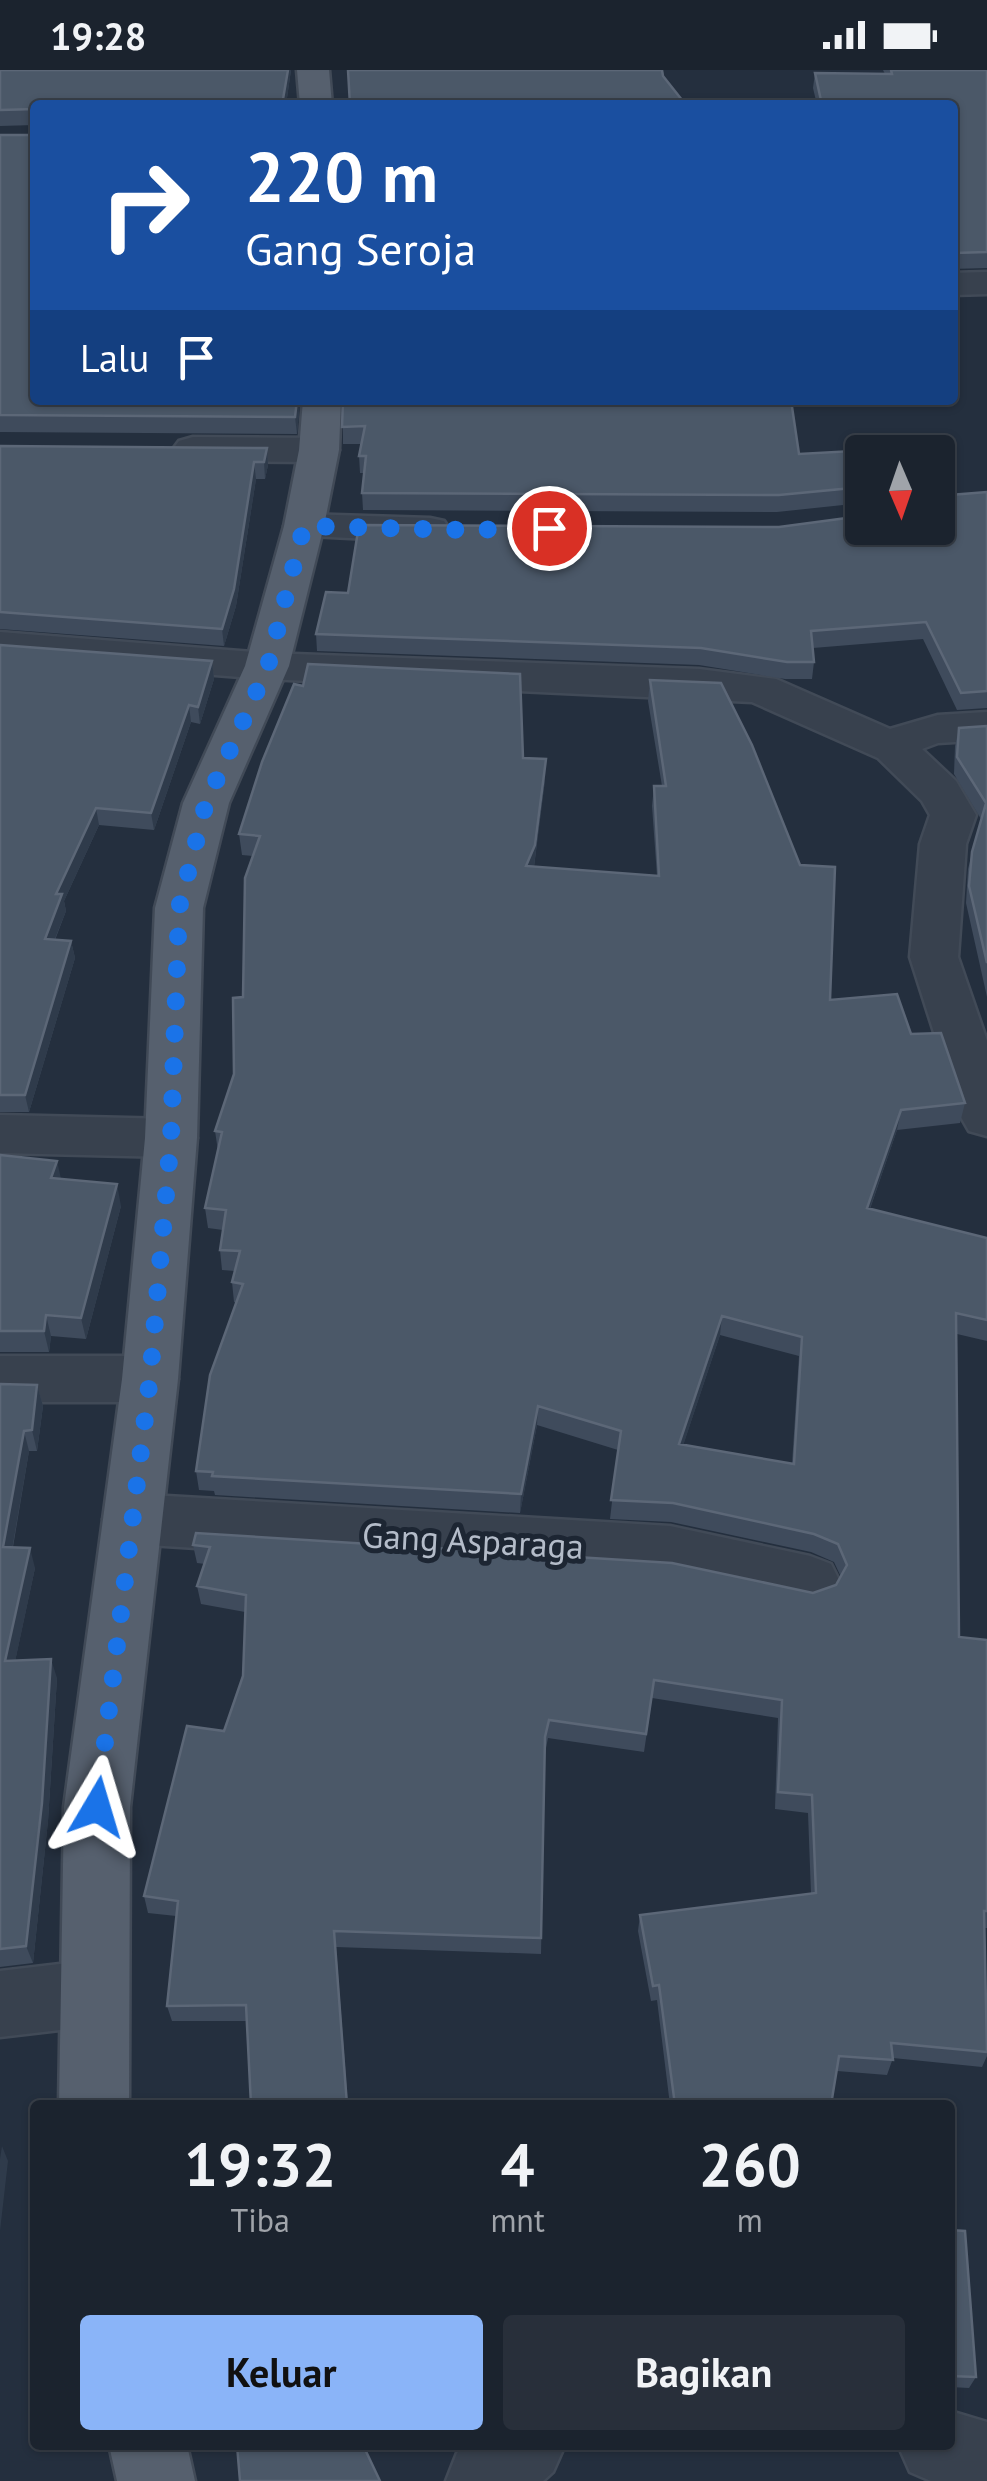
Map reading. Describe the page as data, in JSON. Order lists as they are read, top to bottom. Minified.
{"streets":{"street":["Gang Asparaga"]},"north":"bottom","page":{"status":"19:28","turn":["220 m","Gang Seroja"],"then":"Lalu","eta":["19:32","Tiba","4","mnt","260","m"],"buttons":["Keluar","Bagikan"]}}
